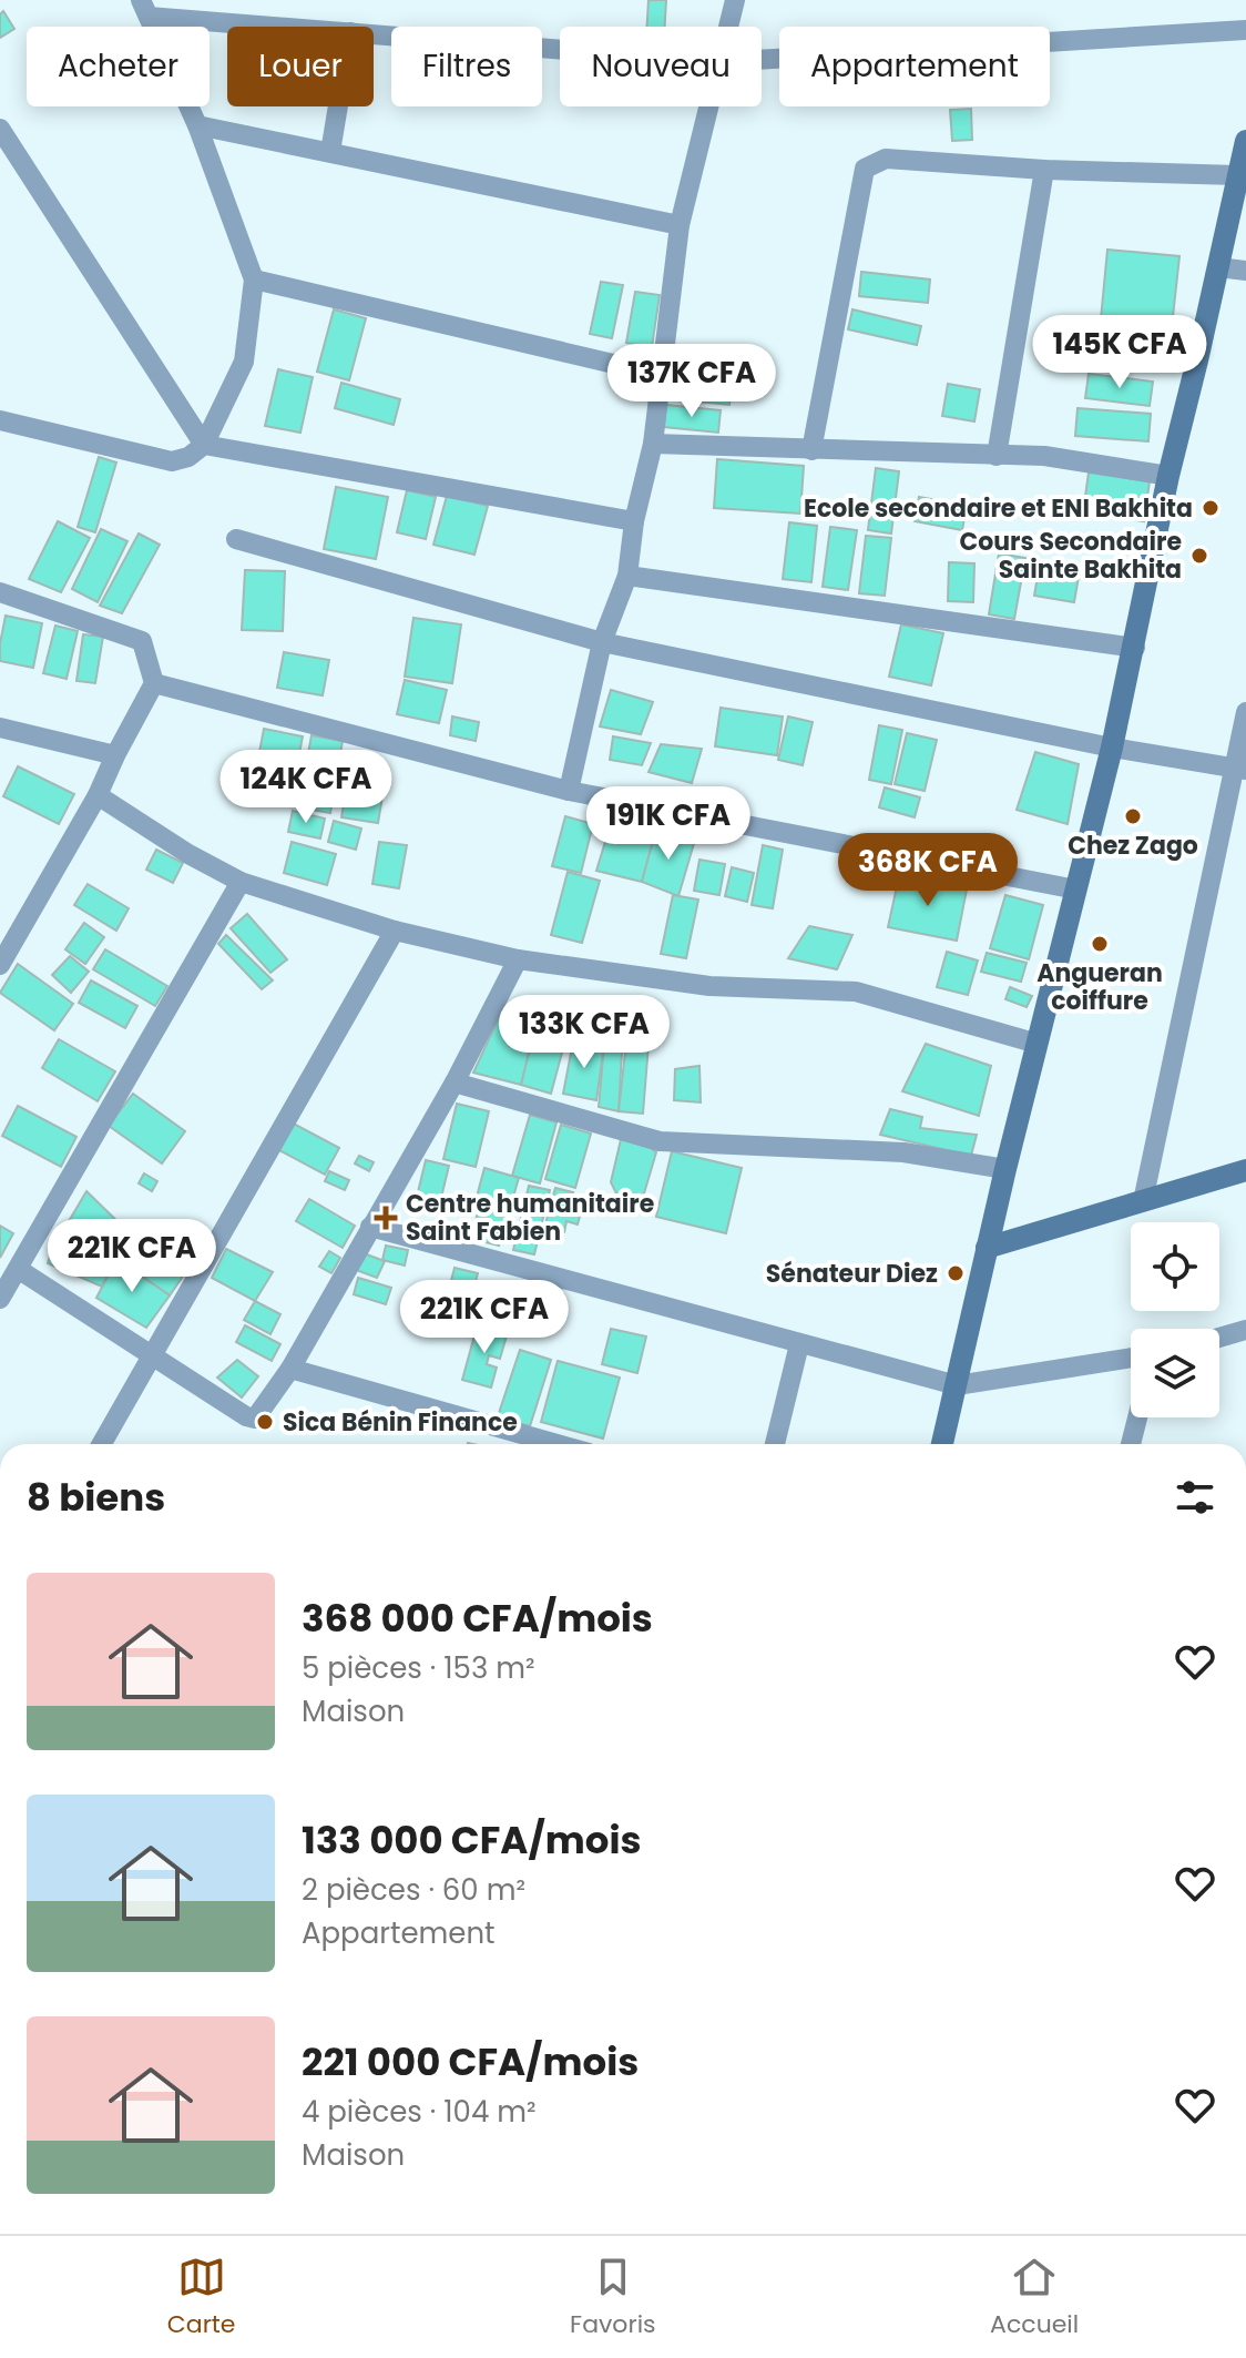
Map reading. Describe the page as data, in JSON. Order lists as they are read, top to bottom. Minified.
{"places":{"other":["Ecole secondaire et ENI Bakhita","Cours Secondaire Sainte Bakhita","Chez Zago","Angueran coiffure","Sénateur Diez","Sica Bénin Finance"],"health":["Centre humanitaire Saint Fabien"]},"page":{"chip":["Acheter","Louer","Filtres","Nouveau","Appartement"],"price":["145K CFA","137K CFA","124K CFA","191K CFA","368K CFA","133K CFA","221K CFA","221K CFA"],"heading":"8 biens","list":[{"name":"368 000 CFA/mois","note":"5 pièces · 153 m² · Maison"},{"name":"133 000 CFA/mois","note":"2 pièces · 60 m² · Appartement"},{"name":"221 000 CFA/mois","note":"4 pièces · 104 m² · Maison"}],"tabs":["Carte","Favoris","Accueil"]}}
